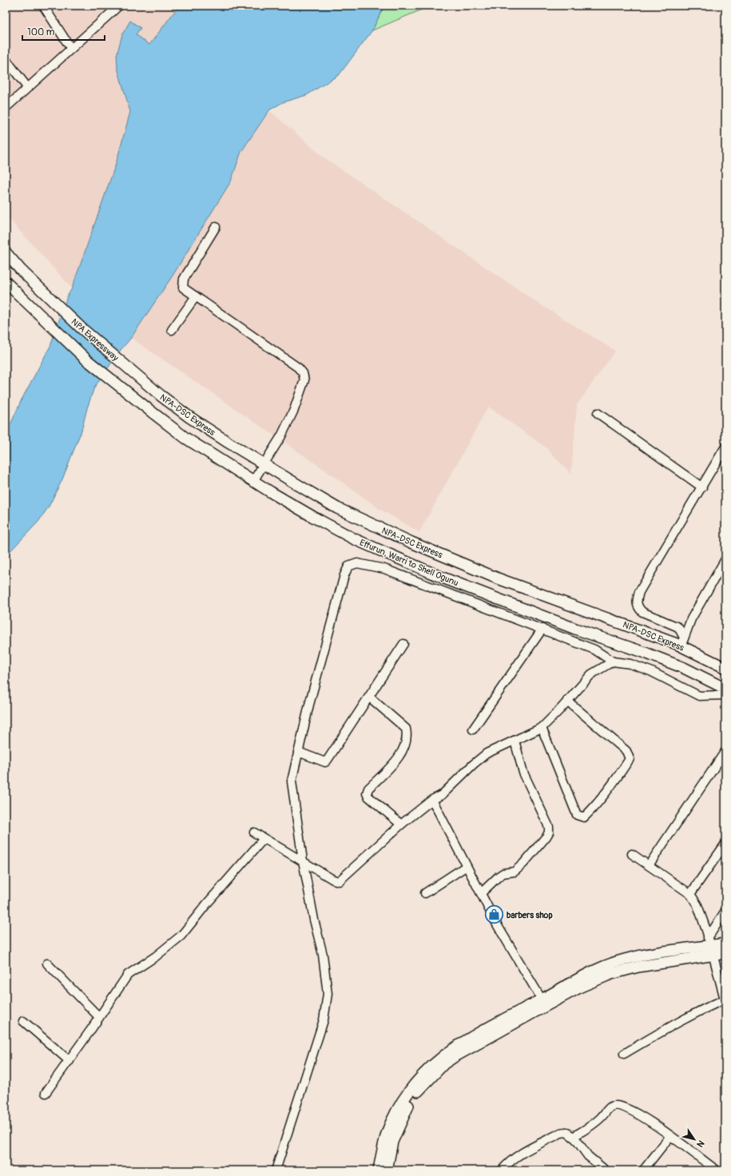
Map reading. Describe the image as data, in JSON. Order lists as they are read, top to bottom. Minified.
{"streets":{"main road":["NPA Expressway","NPA-DSC Express","Effurun, Warri to Shell Ogunu"]},"crossings":[["NPA Expressway","NPA-DSC Express"]],"places":{"shop":["barbers shop"]},"scale_bar":"100 m","north":"bottom right"}
